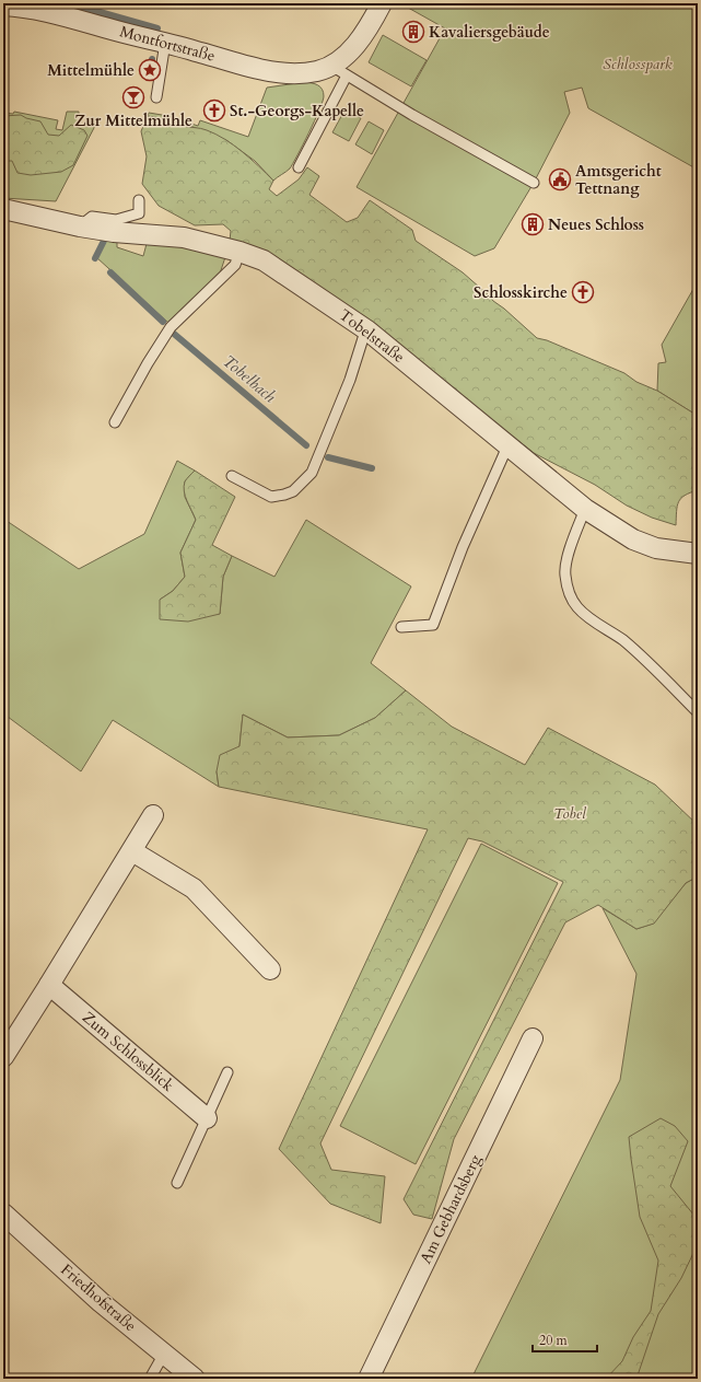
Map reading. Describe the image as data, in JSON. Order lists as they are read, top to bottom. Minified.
{"streets":{"street":["Montfortstraße","Tobelstraße","Zum Schlossblick","Am Gebhardsberg","Friedhofstraße"]},"water":["Tobelbach"],"parks":["Schlosspark","Tobel"],"places":{"building":["Kavaliersgebäude","Neues Schloss"],"place":["Mittelmühle"],"bar":["Zur Mittelmühle"],"church":["St.-Georgs-Kapelle","Schlosskirche"],"public building":["Amtsgericht Tettnang"]},"scale_bar":"20 m"}
